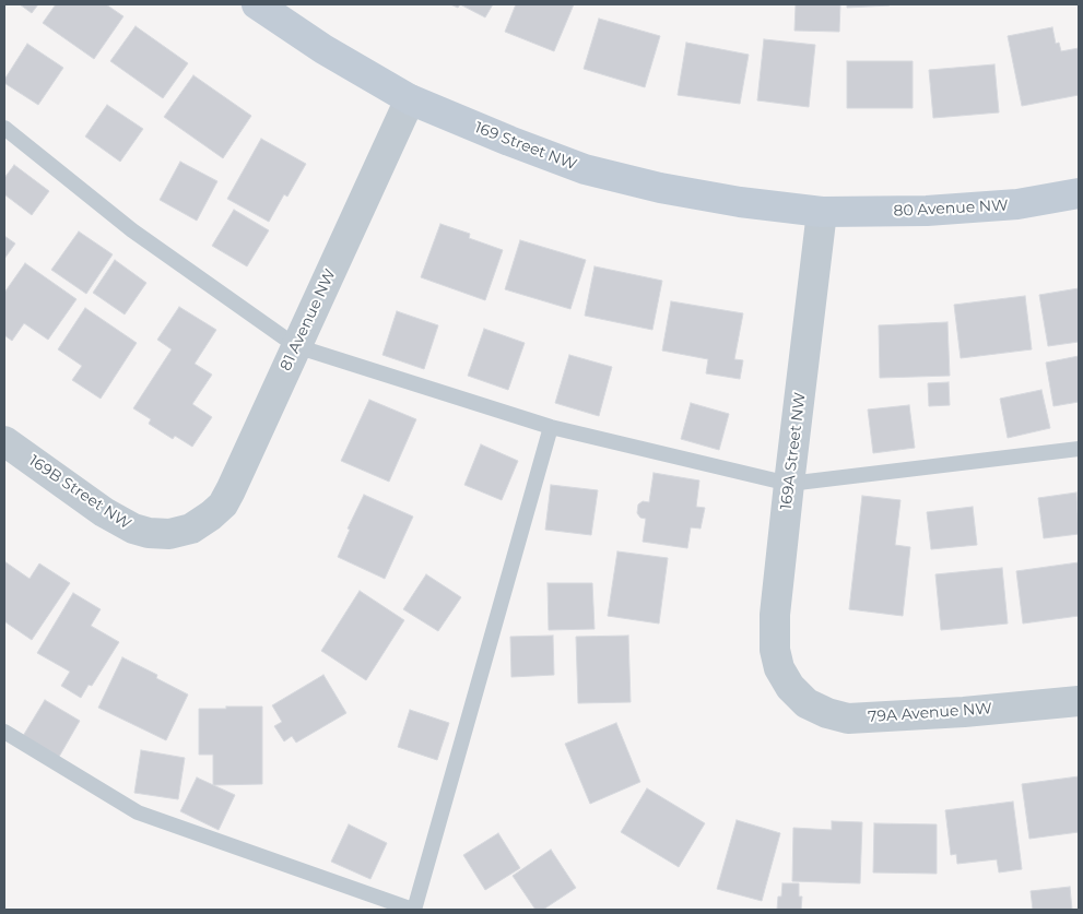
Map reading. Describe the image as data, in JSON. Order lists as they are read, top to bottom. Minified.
{"streets":{"street":["169 Street NW","80 Avenue NW","81 Avenue NW","169A Street NW","169B Street NW","79A Avenue NW"]},"crossings":[["169 Street NW","80 Avenue NW"],["169 Street NW","81 Avenue NW"],["169 Street NW","169A Street NW"],["80 Avenue NW","169A Street NW"],["81 Avenue NW","169B Street NW"],["169A Street NW","79A Avenue NW"]]}
